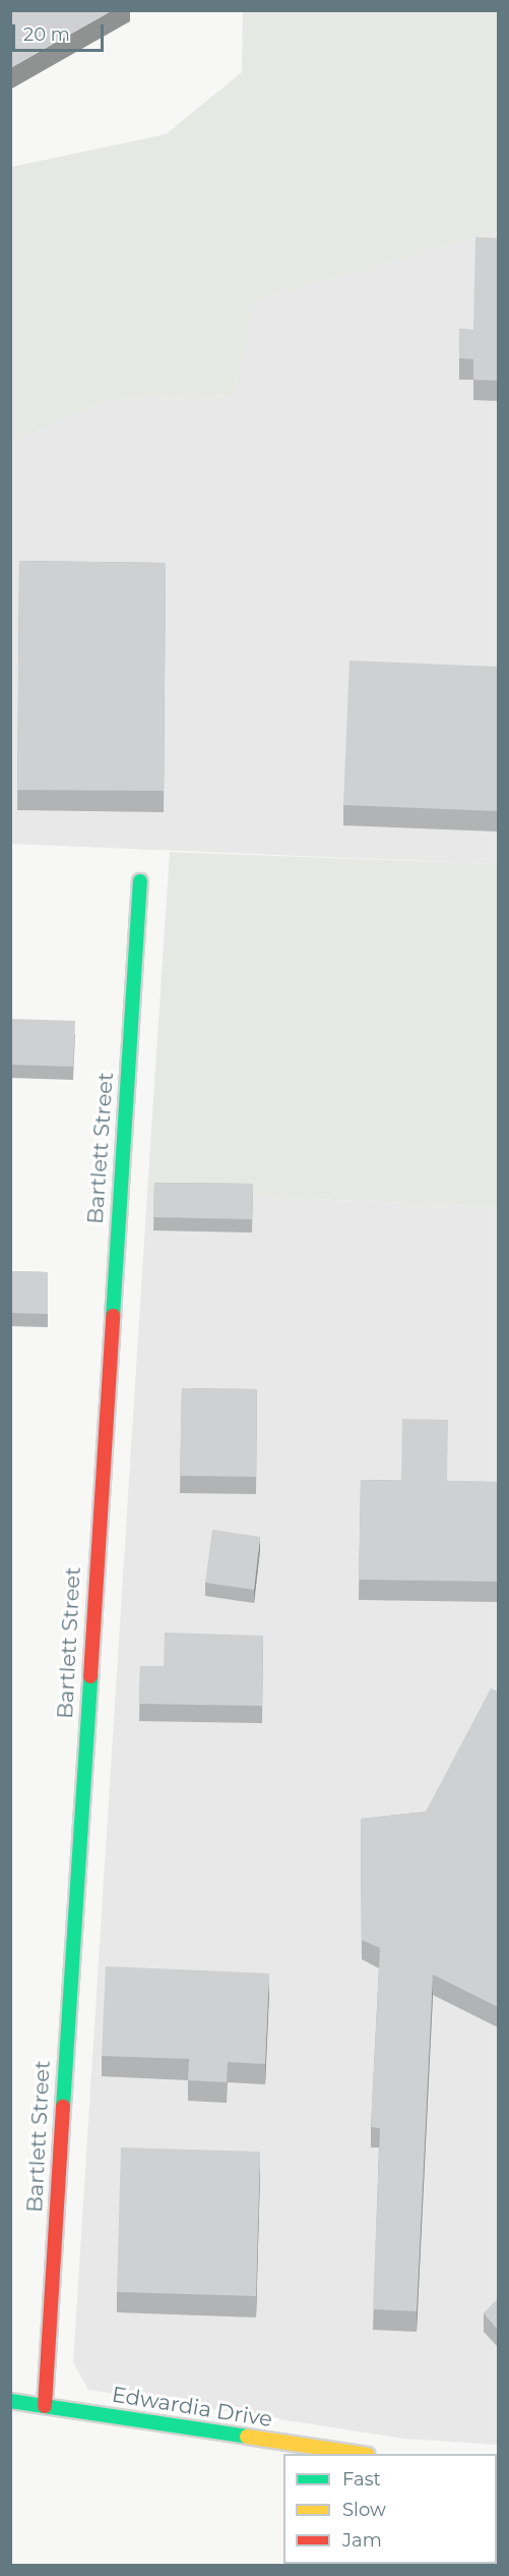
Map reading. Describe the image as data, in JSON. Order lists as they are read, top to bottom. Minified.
{"streets":{"street":["Bartlett Street","Edwardia Drive"]},"crossings":[["Bartlett Street","Edwardia Drive"]],"legend":["Fast","Slow","Jam"],"scale_bar":"20 m"}
